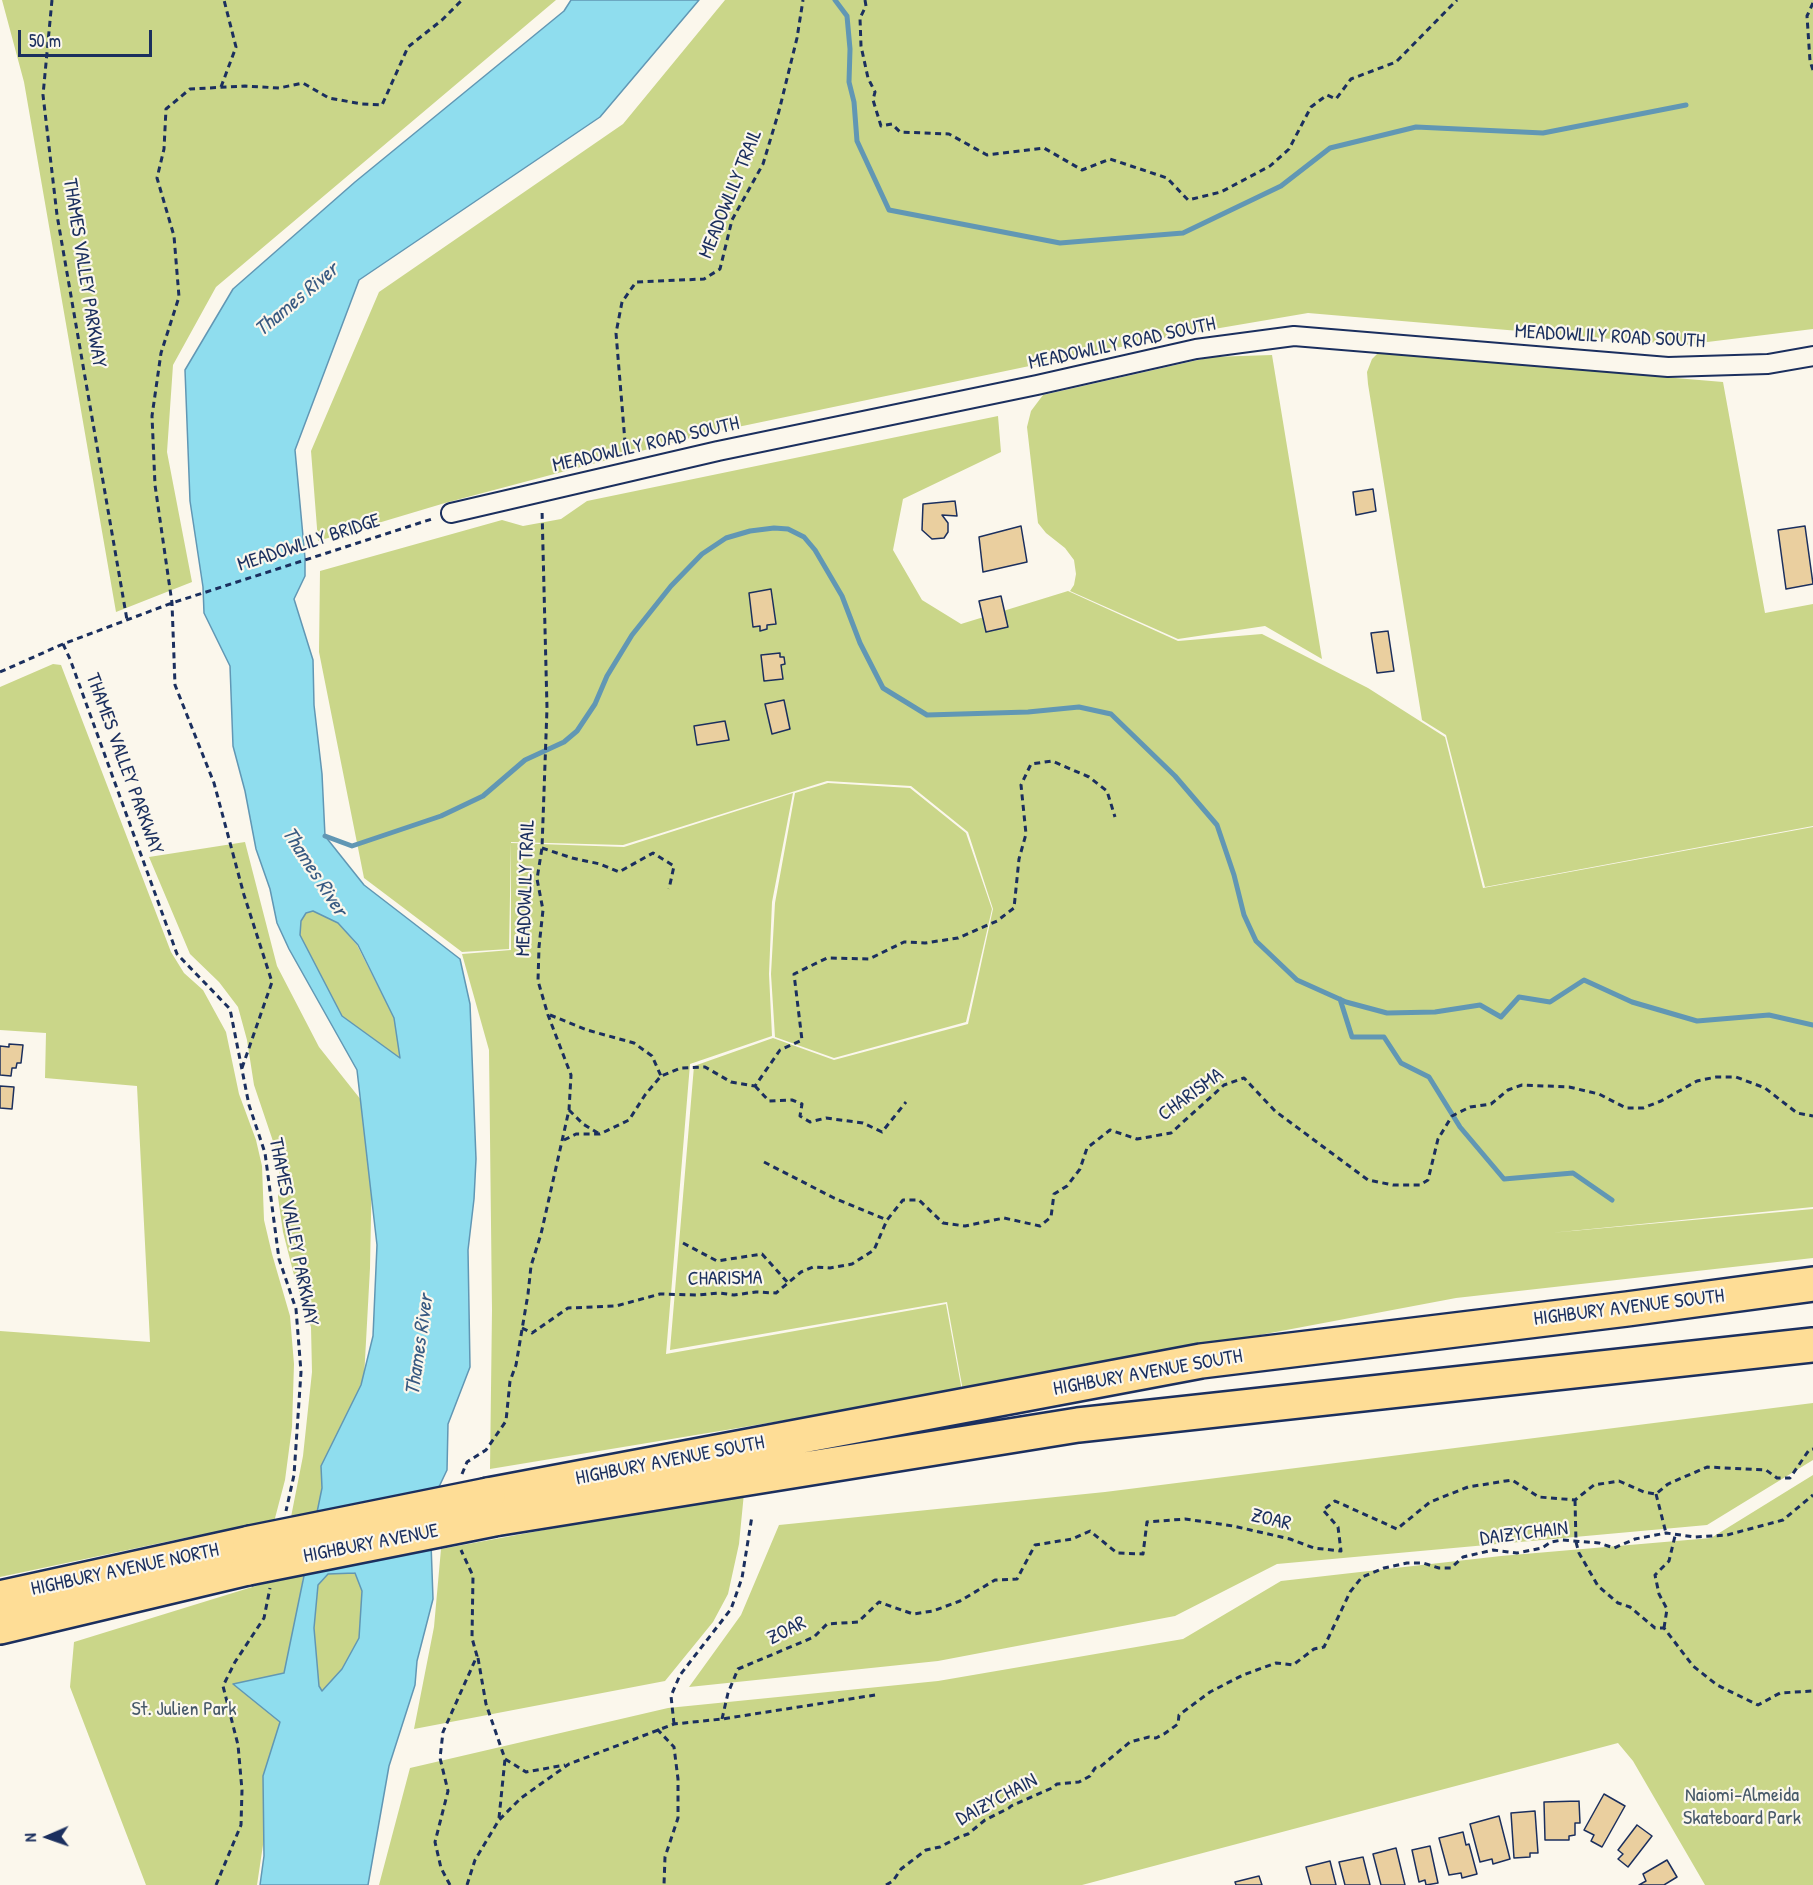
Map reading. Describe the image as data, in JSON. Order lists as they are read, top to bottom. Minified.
{"streets":{"highway":["HIGHBURY AVENUE SOUTH","HIGHBURY AVENUE","HIGHBURY AVENUE NORTH"],"street":["MEADOWLILY ROAD SOUTH"],"path":["MEADOWLILY TRAIL","THAMES VALLEY PARKWAY","MEADOWLILY BRIDGE","CHARISMA","ZOAR","DAIZYCHAIN"]},"crossings":[["MEADOWLILY TRAIL","MEADOWLILY ROAD SOUTH"],["MEADOWLILY TRAIL","CHARISMA"],["MEADOWLILY TRAIL","HIGHBURY AVENUE SOUTH"],["MEADOWLILY TRAIL","HIGHBURY AVENUE"],["THAMES VALLEY PARKWAY","MEADOWLILY BRIDGE"],["MEADOWLILY ROAD SOUTH","MEADOWLILY BRIDGE"],["HIGHBURY AVENUE SOUTH","HIGHBURY AVENUE"],["HIGHBURY AVENUE","HIGHBURY AVENUE NORTH"]],"water":["Thames River"],"parks":["St. Julien Park","Naiomi-Almeida Skateboard Park"],"scale_bar":"50 m","north":"left"}
